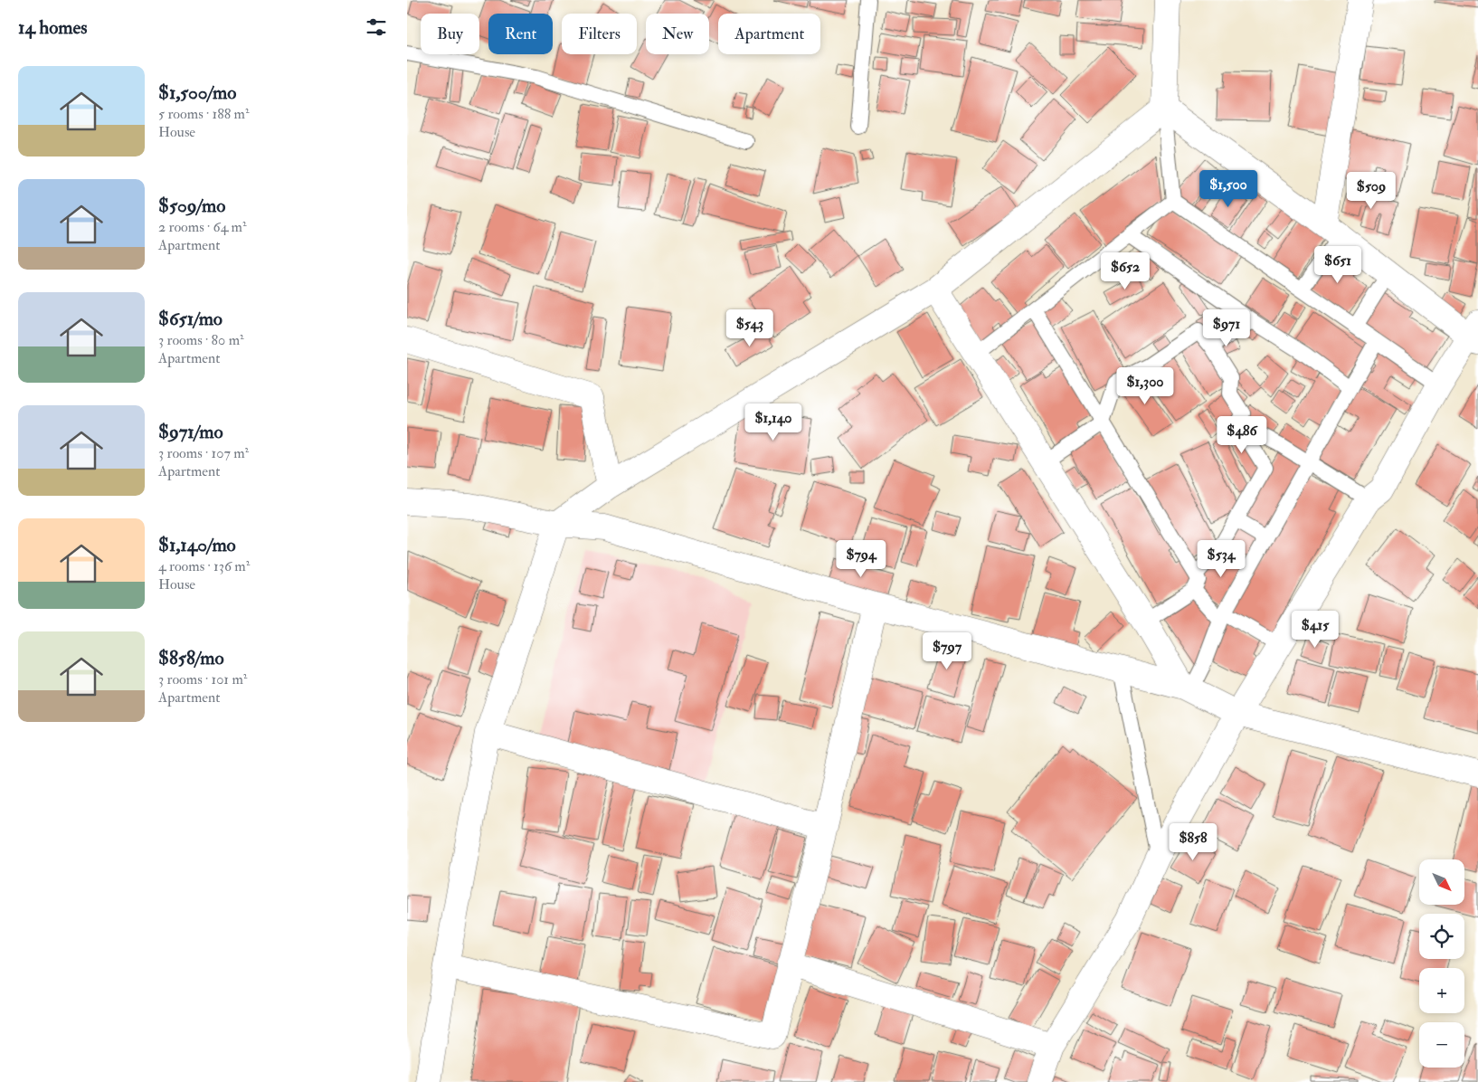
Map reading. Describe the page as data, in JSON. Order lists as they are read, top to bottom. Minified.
{"north":"bottom right","page":{"heading":"14 homes","chip":["Buy","Rent","Filters","New","Apartment"],"list":[{"name":"$1,500/mo","note":"5 rooms · 188 m² · House"},{"name":"$509/mo","note":"2 rooms · 64 m² · Apartment"},{"name":"$651/mo","note":"3 rooms · 80 m² · Apartment"},{"name":"$971/mo","note":"3 rooms · 107 m² · Apartment"},{"name":"$1,140/mo","note":"4 rooms · 136 m² · House"},{"name":"$858/mo","note":"3 rooms · 101 m² · Apartment"}],"price":["$1,500","$509","$651","$652","$543","$971","$1,300","$1,140","$486","$794","$534","$415","$797","$858"],"map_buttons":["+","−"]}}
